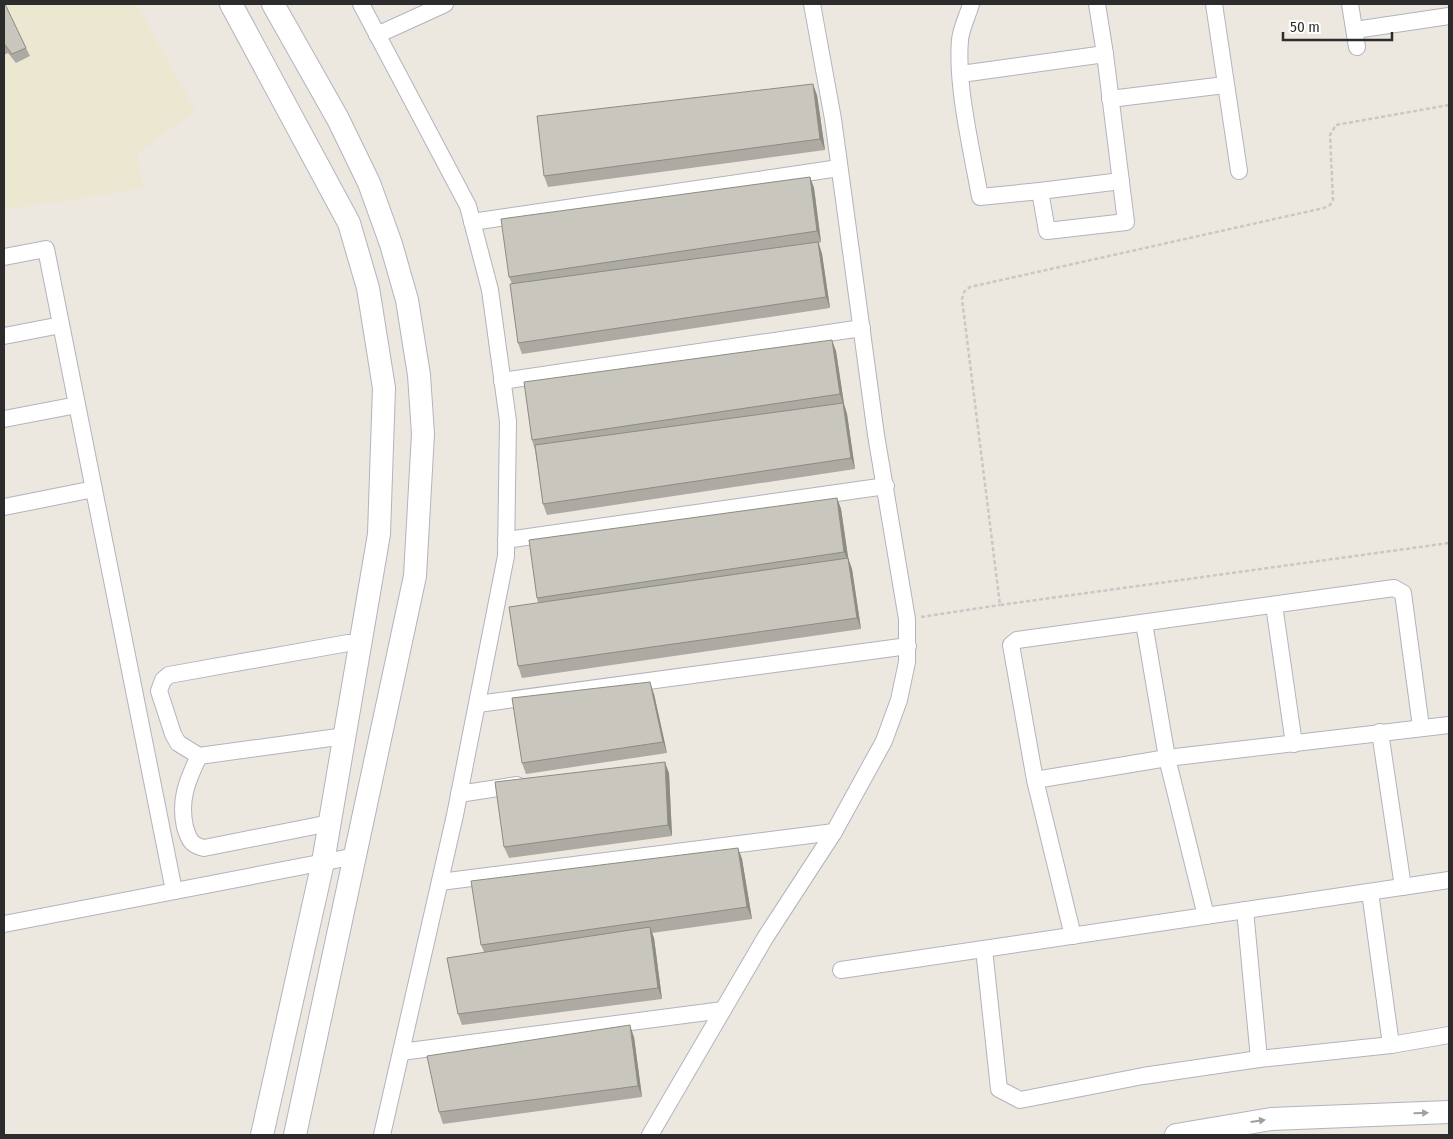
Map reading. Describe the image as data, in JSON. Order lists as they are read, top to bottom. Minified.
{"scale_bar":"50 m"}
